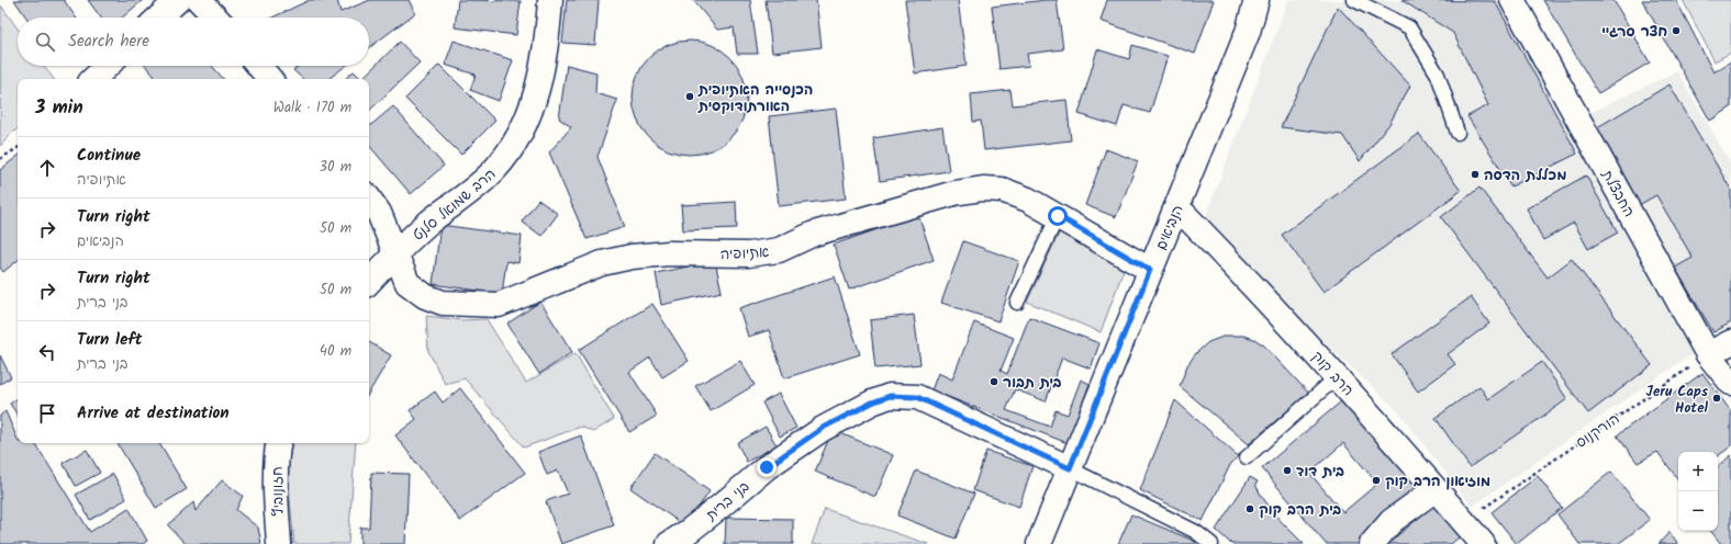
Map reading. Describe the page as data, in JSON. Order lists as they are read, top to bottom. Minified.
{"streets":{"street":["החבצלת","הרב שמואל סלנט","הנביאים","אתיופיה","הרב קוק","חזונוביץ","בני ברית"],"path":["הורקנוס"]},"crossings":[["החבצלת","הורקנוס"],["הרב שמואל סלנט","אתיופיה"],["הנביאים","אתיופיה"],["הנביאים","הרב קוק"],["הנביאים","בני ברית"],["הרב קוק","הורקנוס"]],"places":["חצר סרגיי","הכנסייה האתיופית האורתודוקסית","מכללת הדסה","בית תבור","Jeru Caps Hotel","בית דוד","מוזיאון הרב קוק","בית הרב קוק"],"page":{"search":"Search here","heading":["3 min","Walk · 170 m"],"list":[["Continue","אתיופיה","30 m"],["Turn right","הנביאים","50 m"],["Turn right","בני ברית","50 m"],["Turn left","בני ברית","40 m"],"Arrive at destination"],"map_buttons":["+","−"]}}
